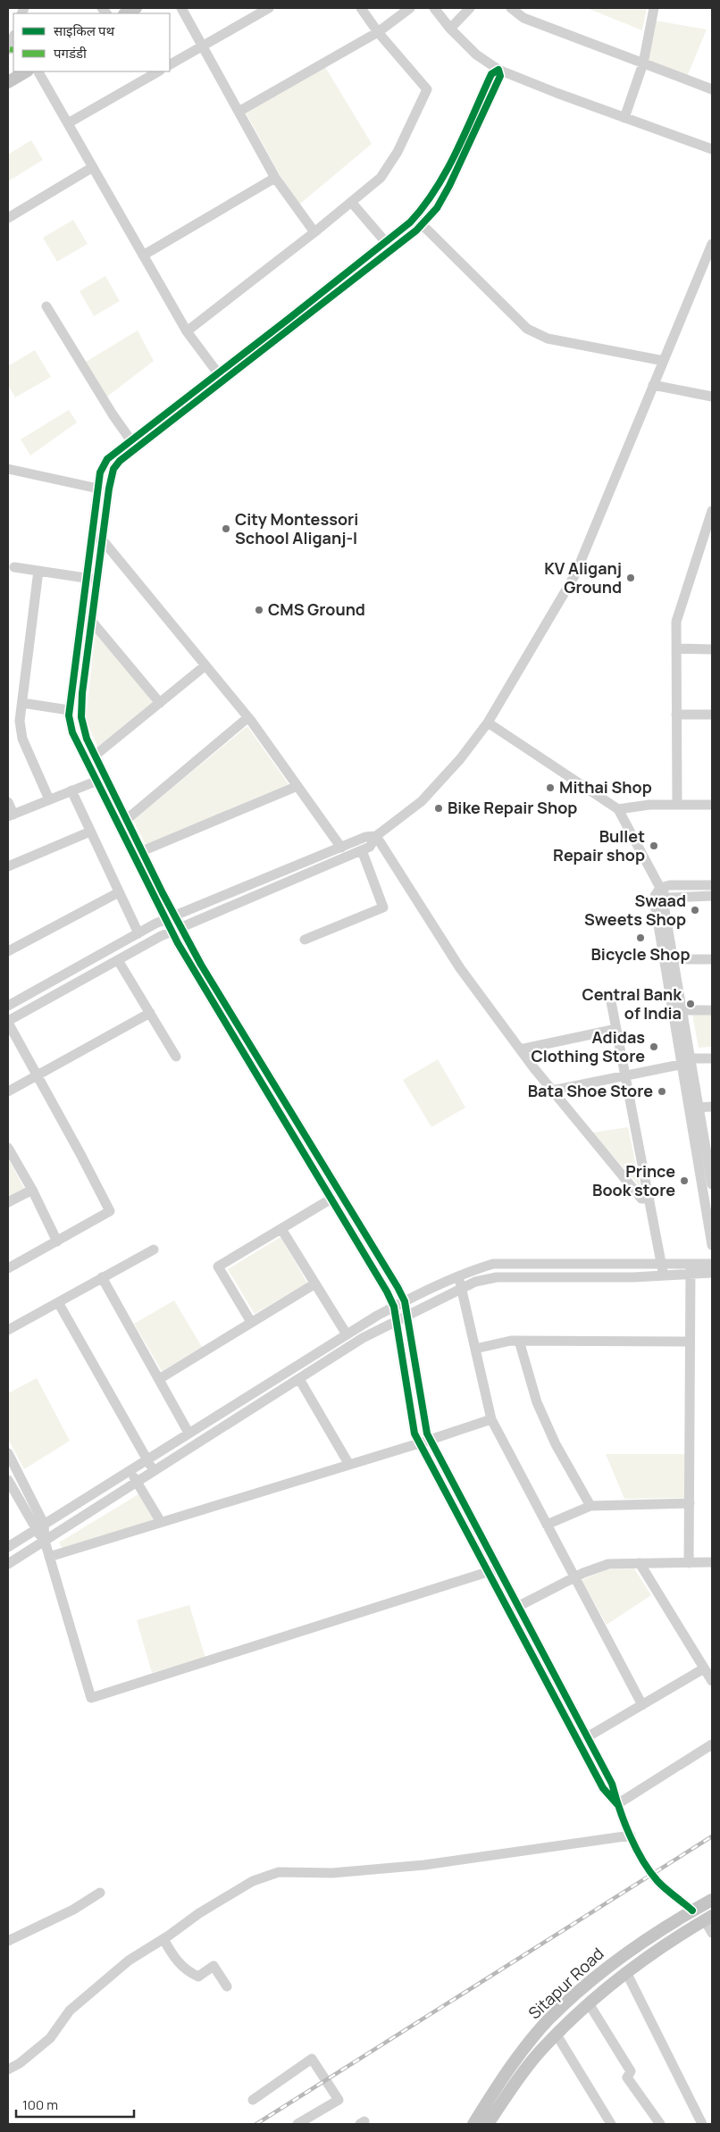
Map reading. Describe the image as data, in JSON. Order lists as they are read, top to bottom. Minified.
{"streets":{"main road":["Sitapur Road"]},"places":["City Montessori School Aliganj-I","KV Aliganj Ground","CMS Ground","Mithai Shop","Bike Repair Shop","Bullet Repair shop","Swaad Sweets Shop","Bicycle Shop","Central Bank of India","Adidas Clothing Store","Bata Shoe Store","Prince Book store"],"legend":["साइकिल पथ","पगडंडी"],"scale_bar":"100 m"}
